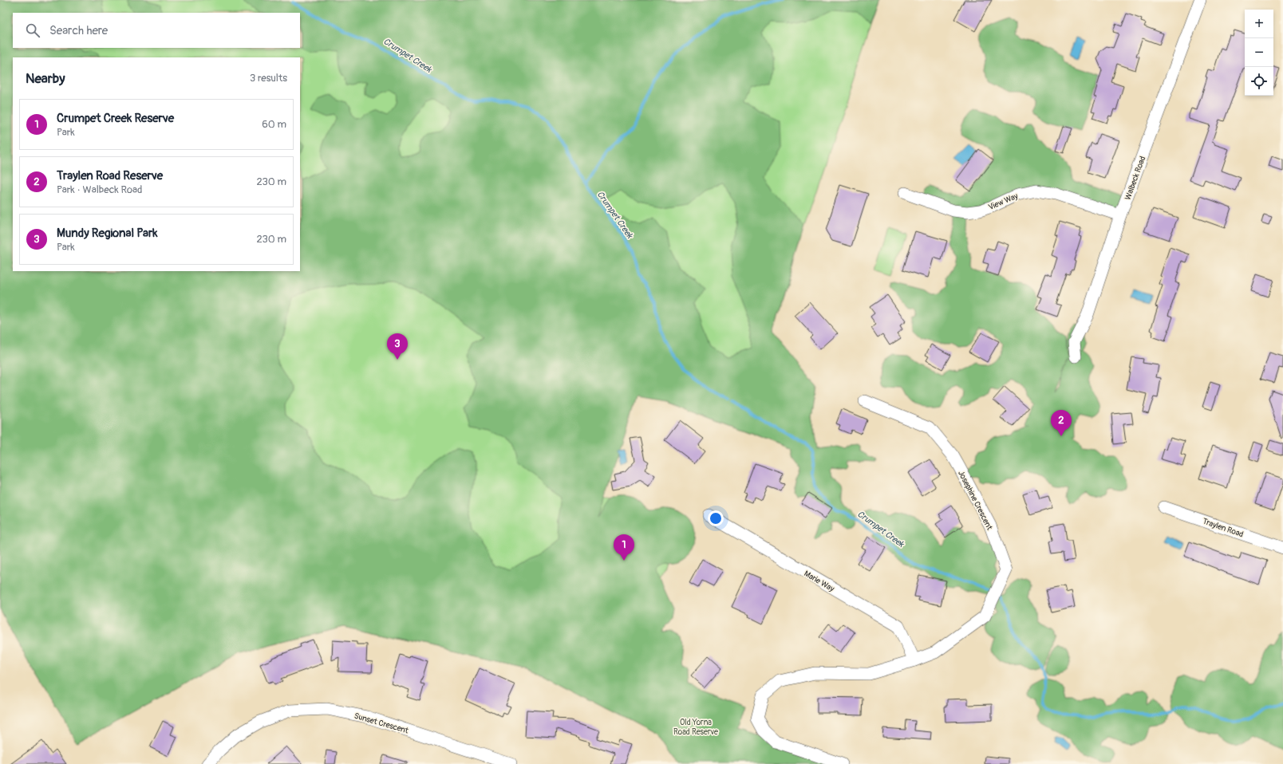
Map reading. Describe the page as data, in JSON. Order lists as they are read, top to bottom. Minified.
{"streets":{"street":["Walbeck Road","View Way","Josephine Crescent","Traylen Road","Marie Way","Sunset Crescent"]},"crossings":[["Walbeck Road","View Way"],["Josephine Crescent","Marie Way"]],"water":["Crumpet Creek"],"parks":["Old Yorna Road Reserve"],"page":{"map_buttons":["+","−"],"search":"Search here","heading":["Nearby","3 results"],"list":[{"mark":"1","name":"Crumpet Creek Reserve","note":"Park","value":"60 m"},{"mark":"2","name":"Traylen Road Reserve","note":"Park · Walbeck Road","value":"230 m"},{"mark":"3","name":"Mundy Regional Park","note":"Park","value":"230 m"}],"pins":["3","2","1"]}}
